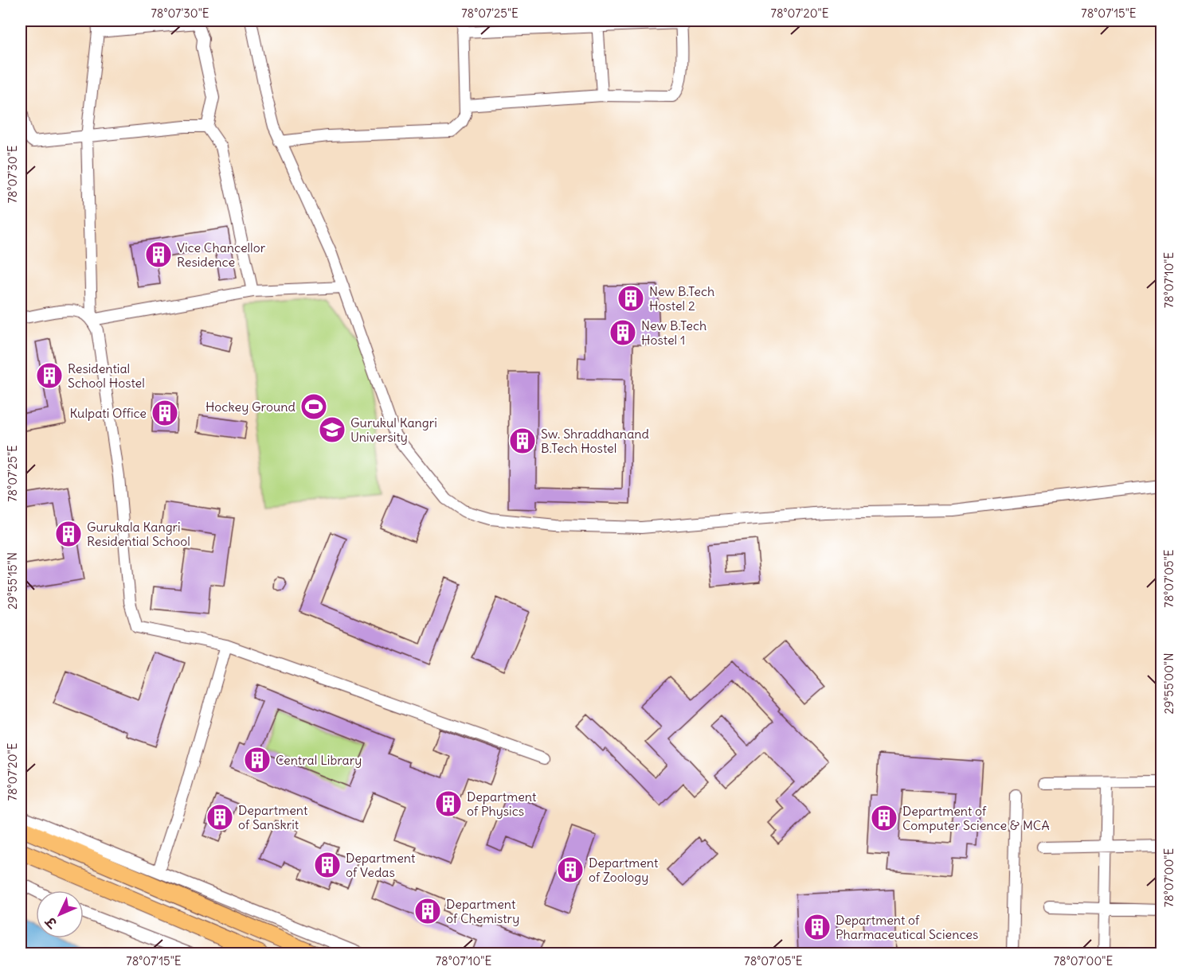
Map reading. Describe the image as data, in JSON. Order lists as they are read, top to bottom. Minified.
{"places":{"building":["Vice Chancellor Residence","New B.Tech Hostel 2","New B.Tech Hostel 1","Residential School Hostel","Kulpati Office","Sw. Shraddhanand B.Tech Hostel","Gurukala Kangri Residential School","Central Library","Department of Physics","Department of Sanskrit","Department of Computer Science & MCA","Department of Vedas","Department of Zoology","Department of Chemistry","Department of Pharmaceutical Sciences"],"sports":["Hockey Ground"],"school or university":["Gurukul Kangri University"]},"north":"bottom left","coordinates":["78°07'30\"E","78°07'25\"E","78°07'20\"E","78°07'15\"E","78°07'10\"E","78°07'05\"E","29°55'15\"N","29°55'00\"N","78°07'00\"E"]}
